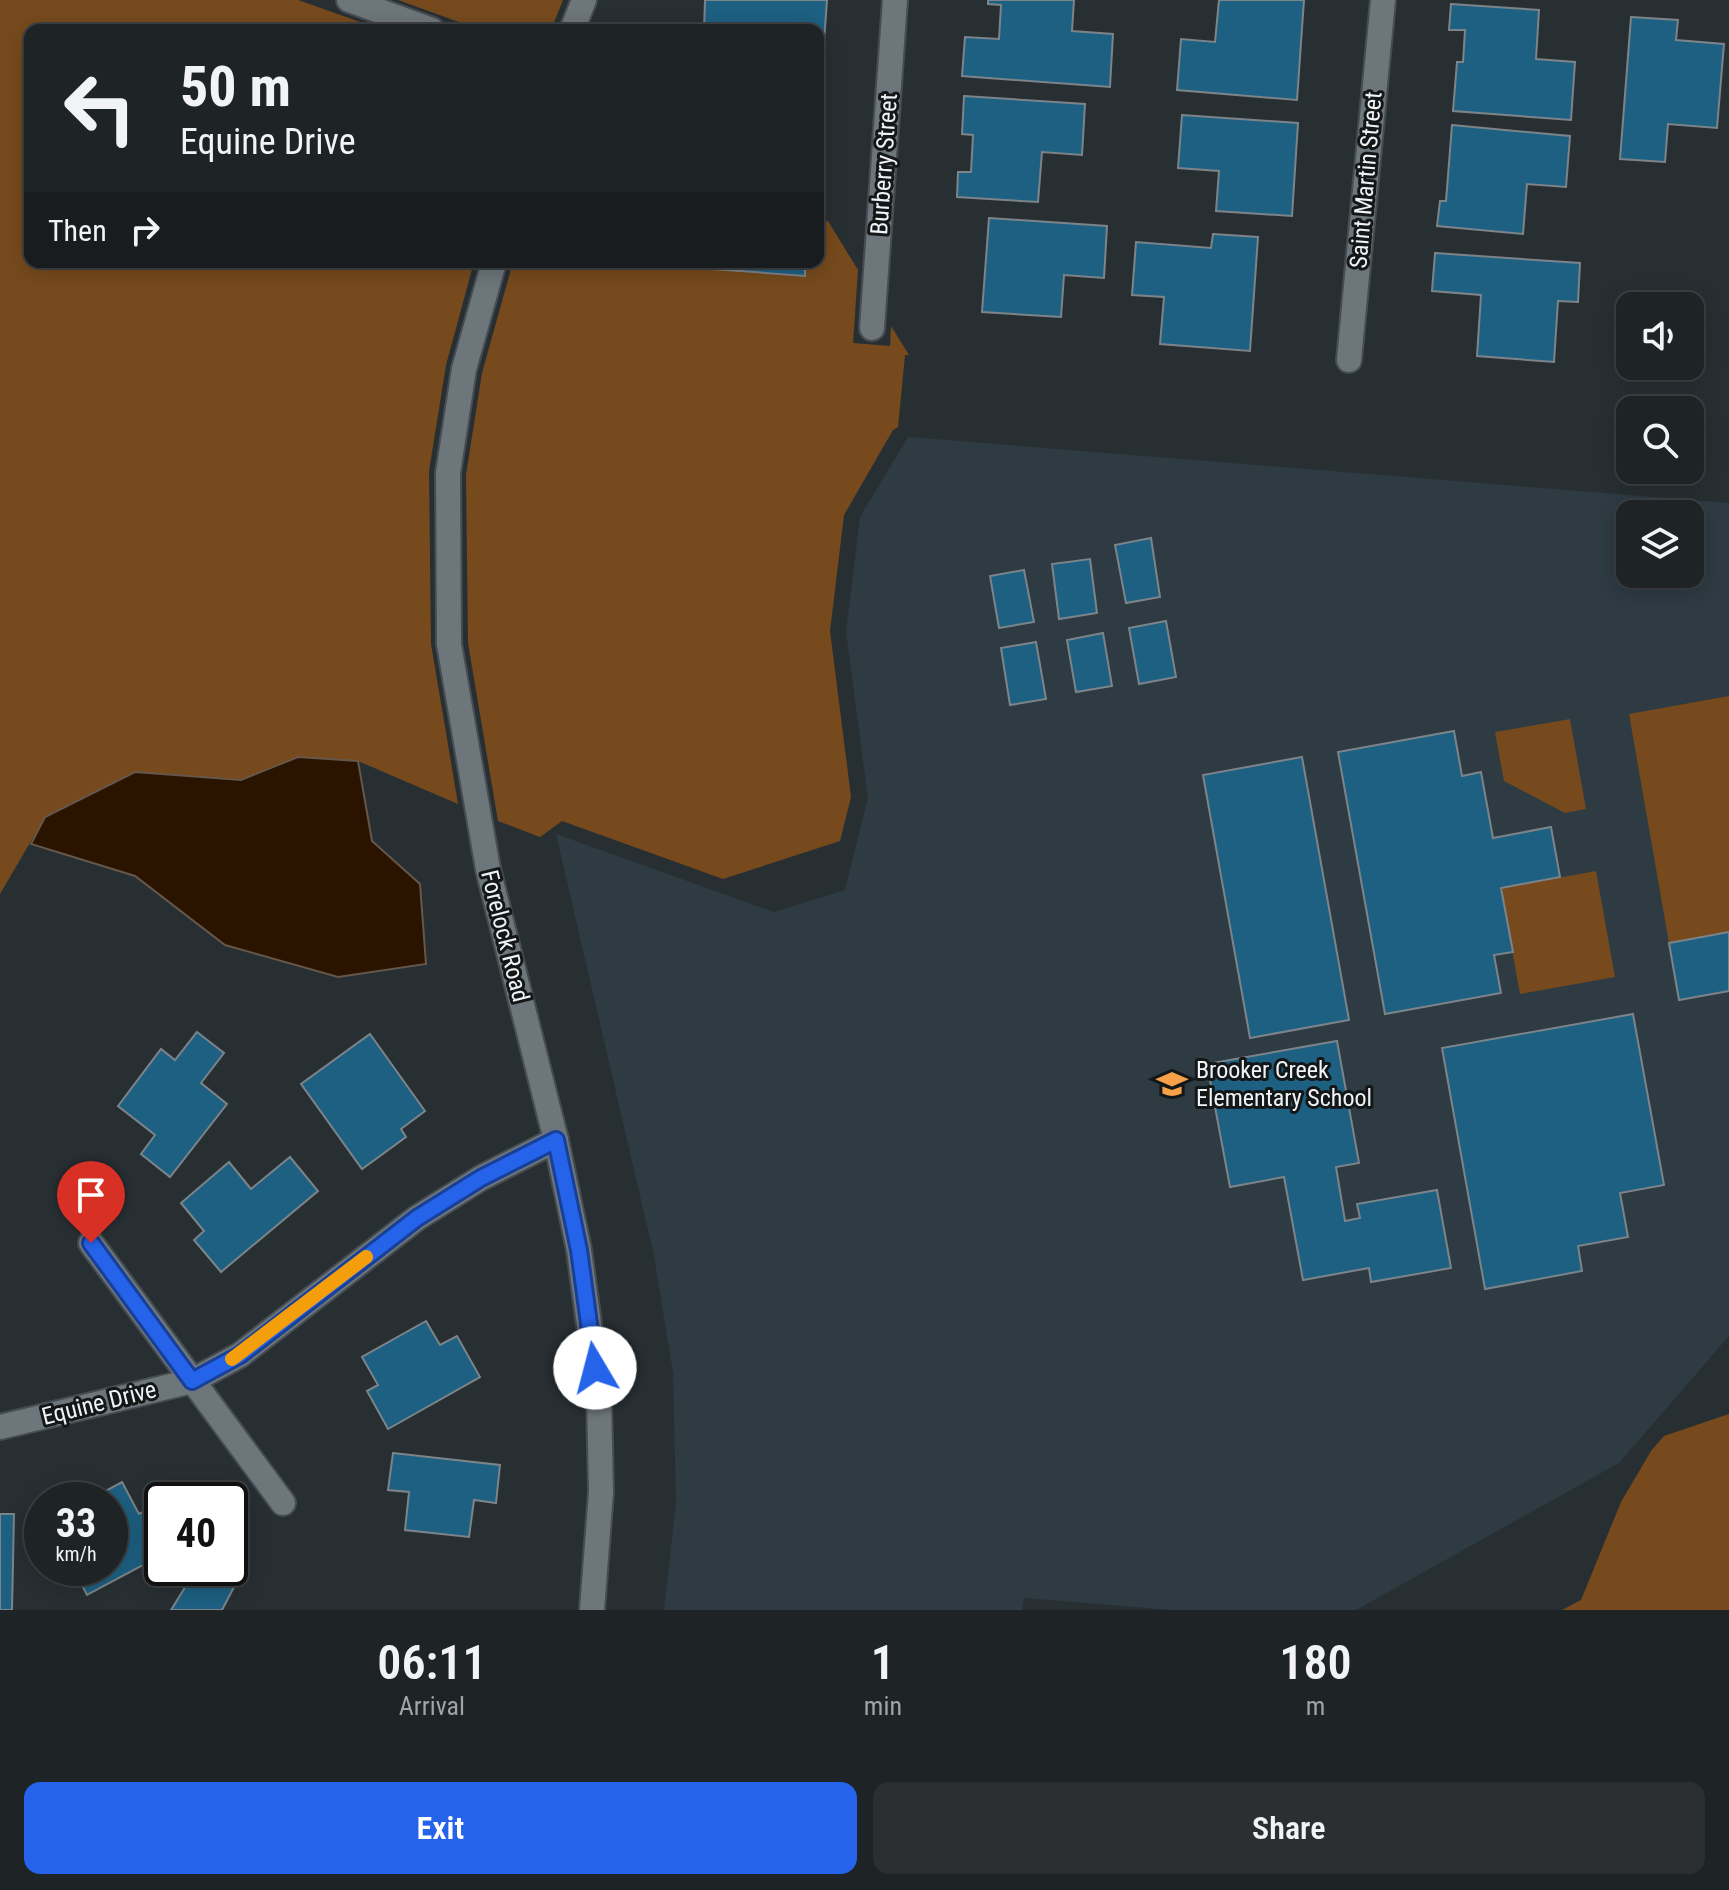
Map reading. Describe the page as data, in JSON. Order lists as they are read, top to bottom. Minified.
{"streets":{"street":["Burberry Street","Saint Martin Street","Forelock Road","Equine Drive"]},"crossings":[["Forelock Road","Equine Drive"]],"places":{"school or university":["Brooker Creek Elementary School"]},"page":{"turn":["50 m","Equine Drive"],"then":"Then","speed":"33 km/h","limit":"40","eta":["06:11","Arrival","1","min","180","m"],"buttons":["Exit","Share"]}}
